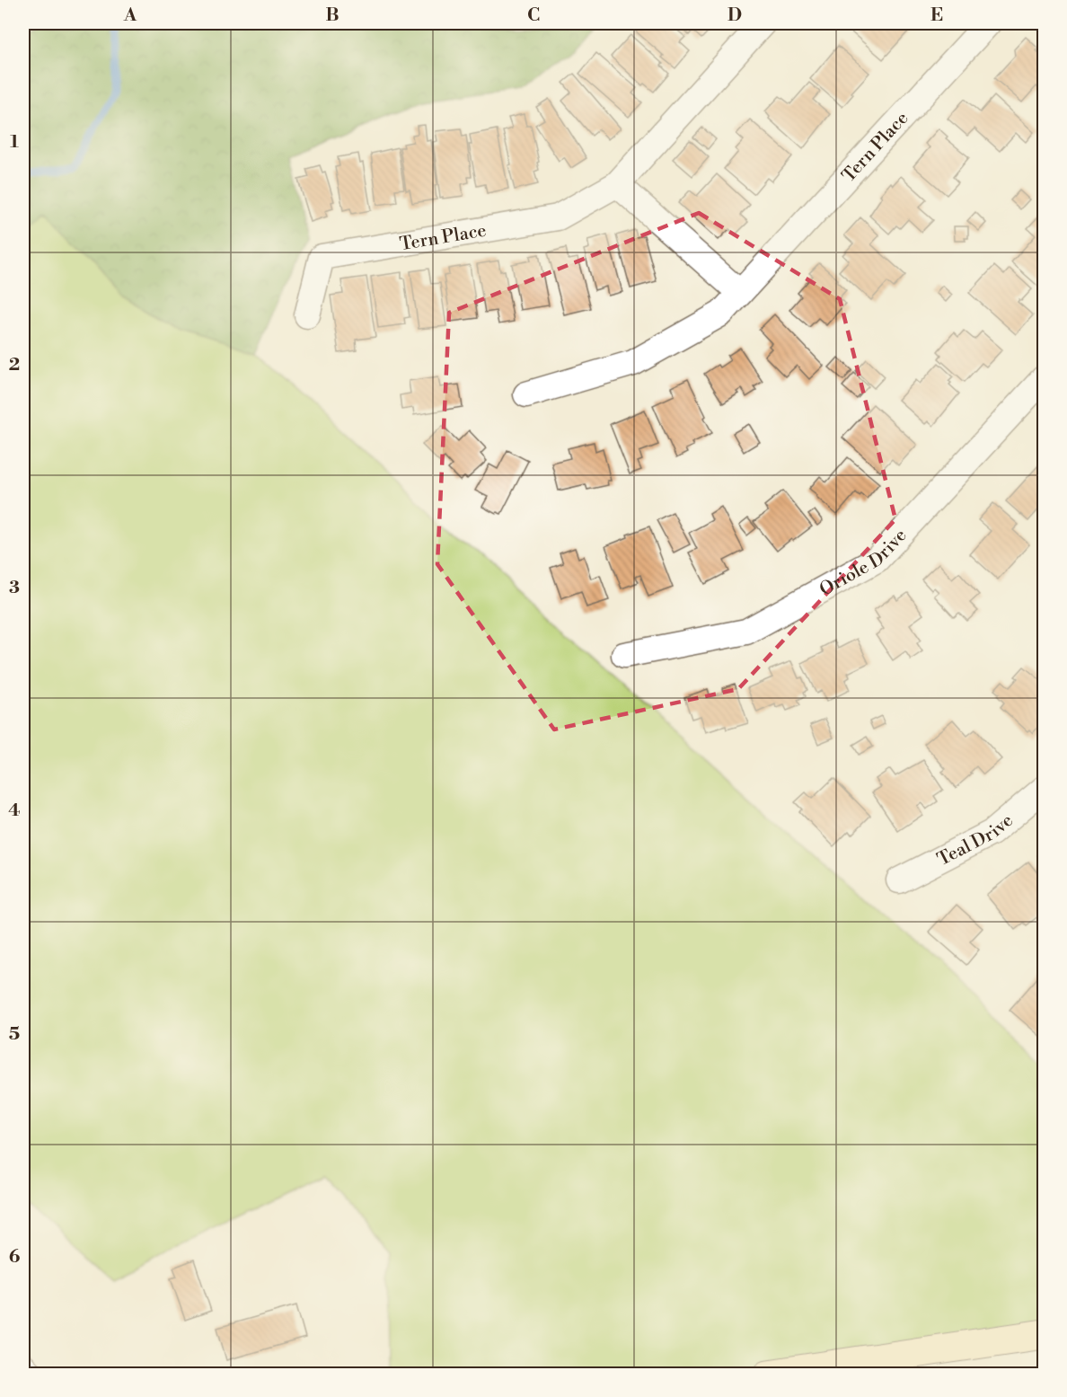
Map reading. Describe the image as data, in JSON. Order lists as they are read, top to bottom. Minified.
{"streets":{"street":["Tern Place","Oriole Drive","Teal Drive"]},"grid":{"columns":["A","B","C","D","E"],"rows":["1","2","3","4","5","6"]}}
